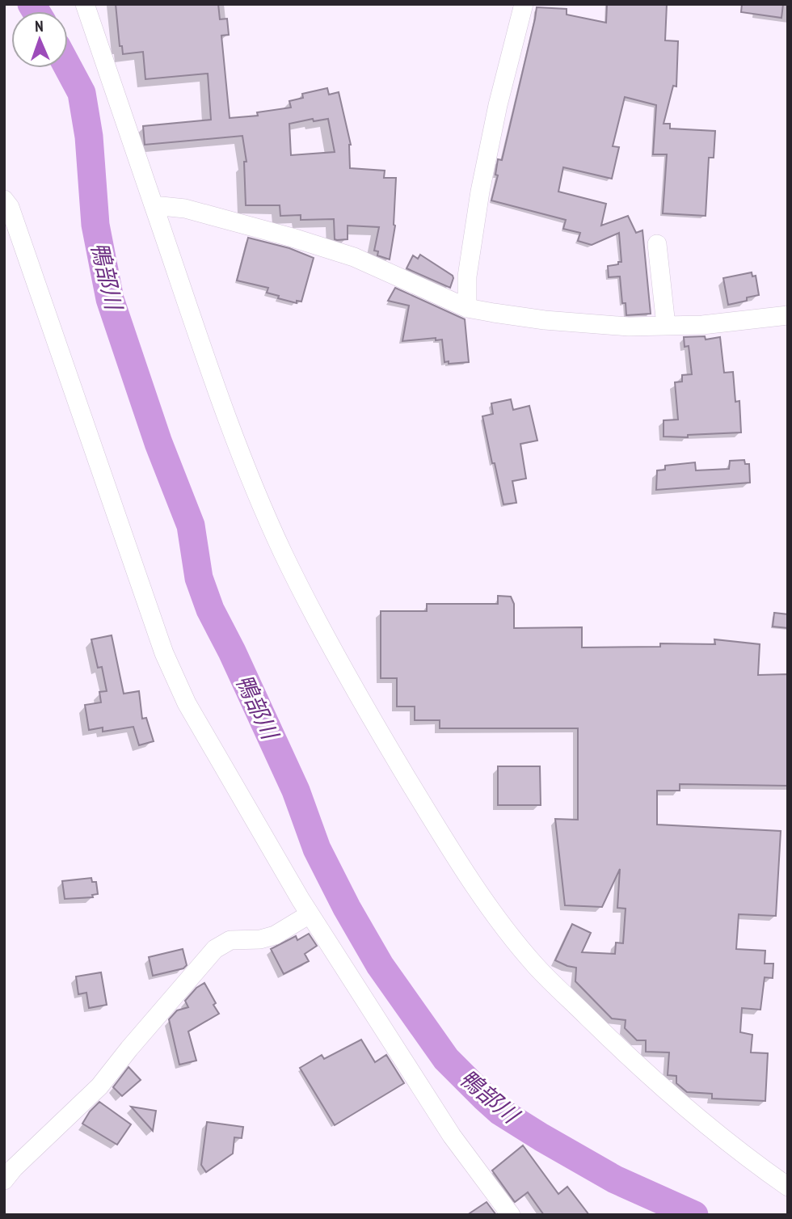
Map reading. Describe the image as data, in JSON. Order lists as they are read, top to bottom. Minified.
{"water":["鴨部川"],"north":"top"}
